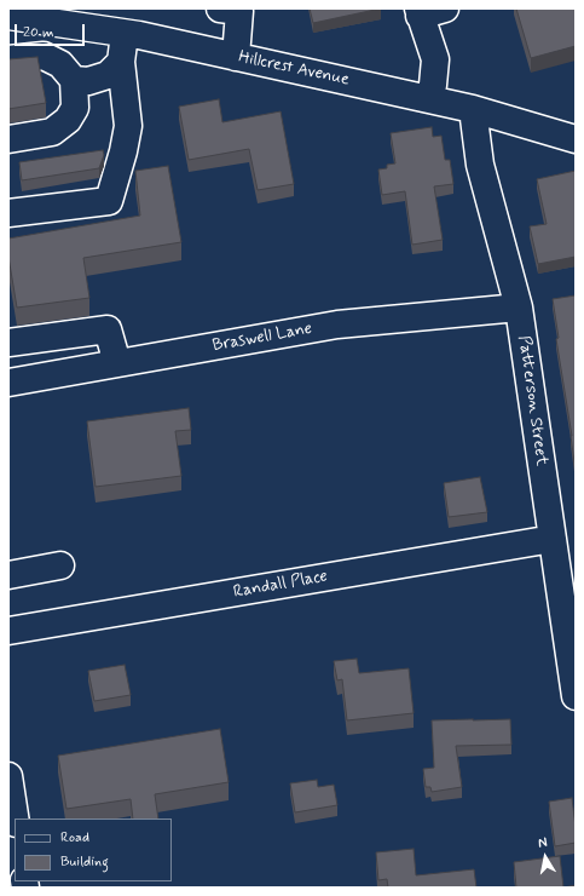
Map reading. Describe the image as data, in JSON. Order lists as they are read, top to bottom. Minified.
{"streets":{"street":["Hillcrest Avenue","Braswell Lane","Patterson Street","Randall Place"]},"crossings":[["Hillcrest Avenue","Patterson Street"],["Braswell Lane","Patterson Street"],["Patterson Street","Randall Place"]],"legend":["Road","Building"],"scale_bar":"20 m","north":"top"}
